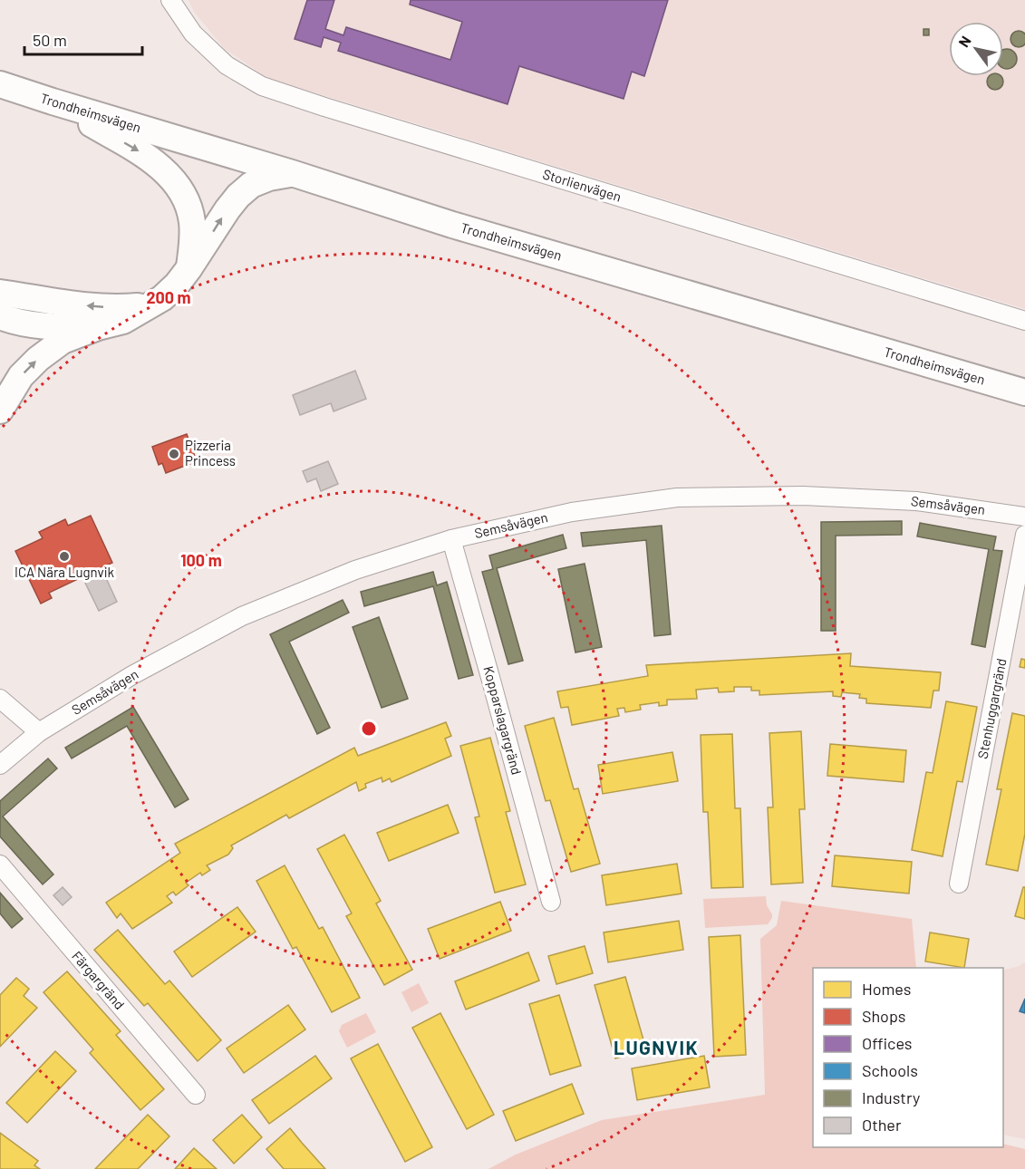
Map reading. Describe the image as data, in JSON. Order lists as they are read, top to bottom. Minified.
{"streets":{"main road":["Trondheimsvägen"],"street":["Storlienvägen","Semsåvägen","Stenhuggargränd","Kopparslagargränd","Färgargränd"]},"crossings":[["Semsåvägen","Kopparslagargränd"]],"districts":["LUGNVIK"],"places":["Pizzeria Princess","ICA Nära Lugnvik"],"legend":["Homes","Shops","Offices","Schools","Industry","Other"],"scale_bar":"50 m","north":"top left","rings":["200 m","100 m"]}
